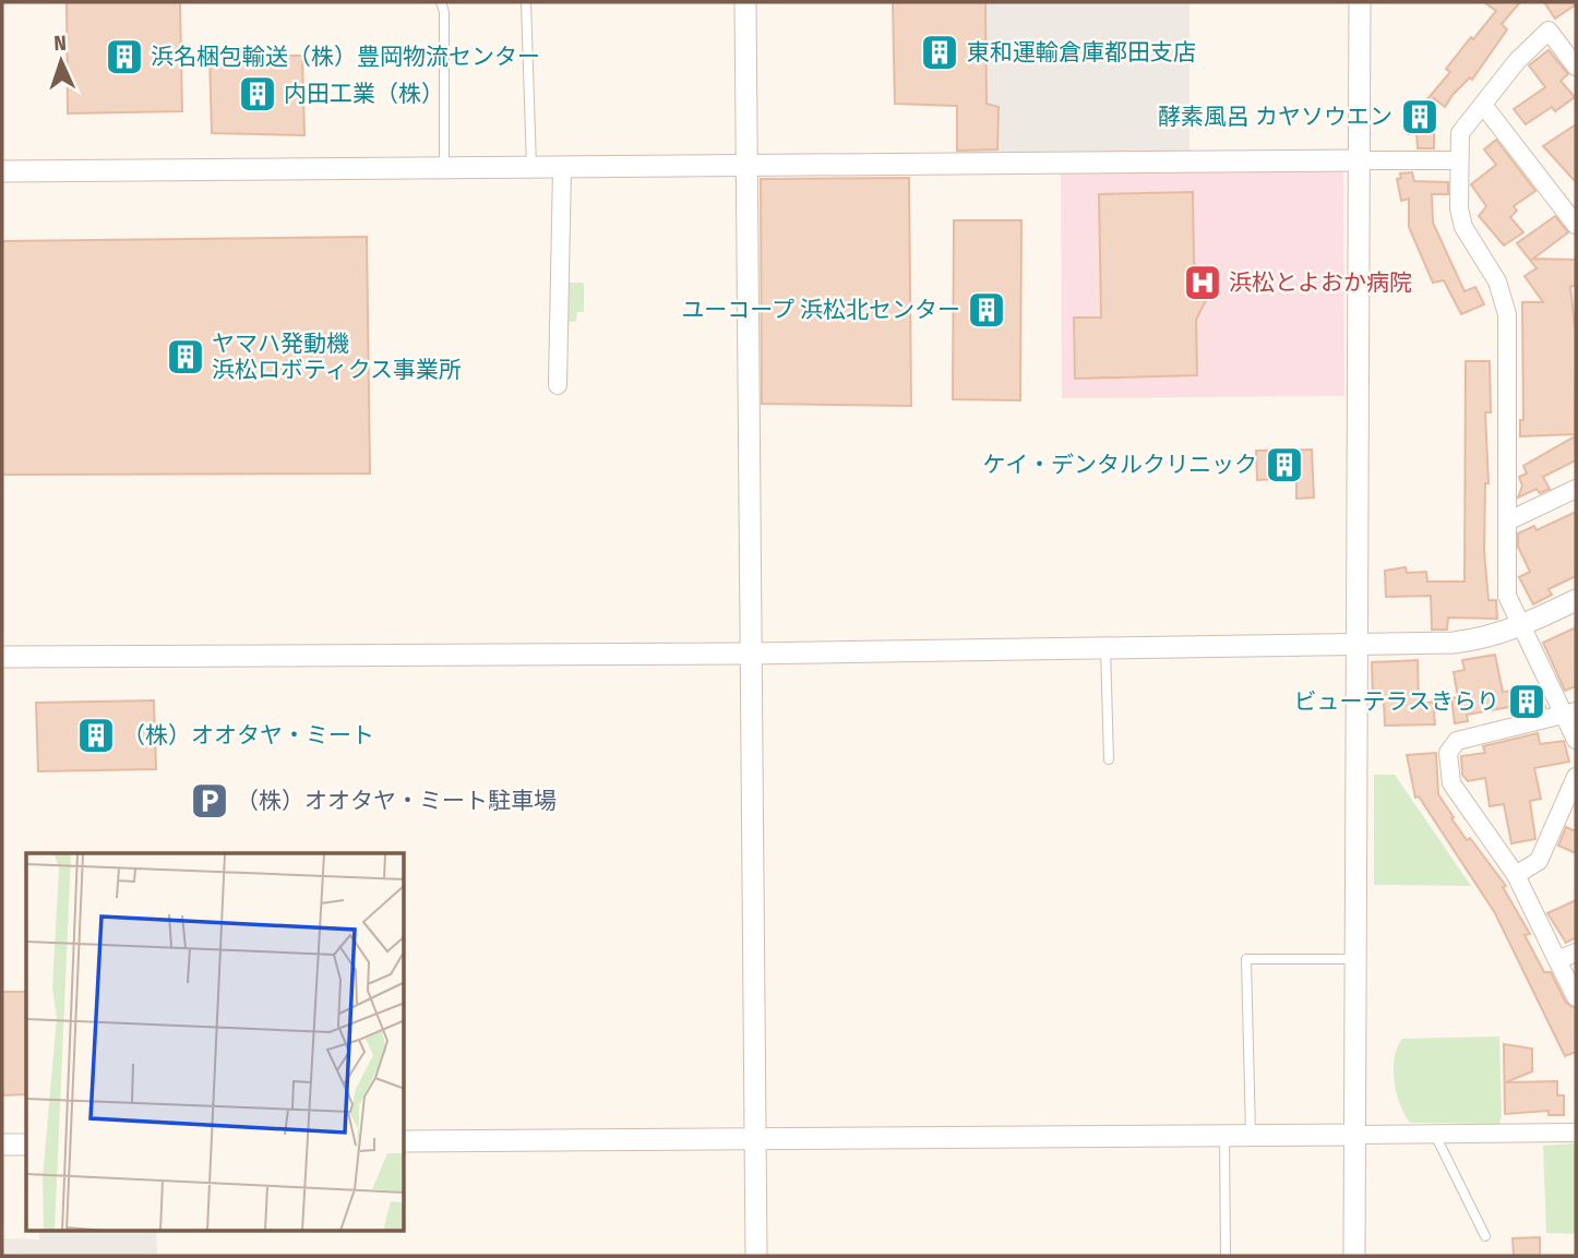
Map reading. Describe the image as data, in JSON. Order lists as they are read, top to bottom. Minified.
{"places":{"building":["東和運輸倉庫都田支店","浜名梱包輸送（株）豊岡物流センター","内田工業（株）","酵素風呂 カヤソウエン","ユーコープ 浜松北センター","ヤマハ発動機 浜松ロボティクス事業所","ケイ・デンタルクリニック","ビューテラスきらり","（株）オオタヤ・ミート"],"hospital":["浜松とよおか病院"],"parking":["（株）オオタヤ・ミート駐車場"]},"north":"top"}
